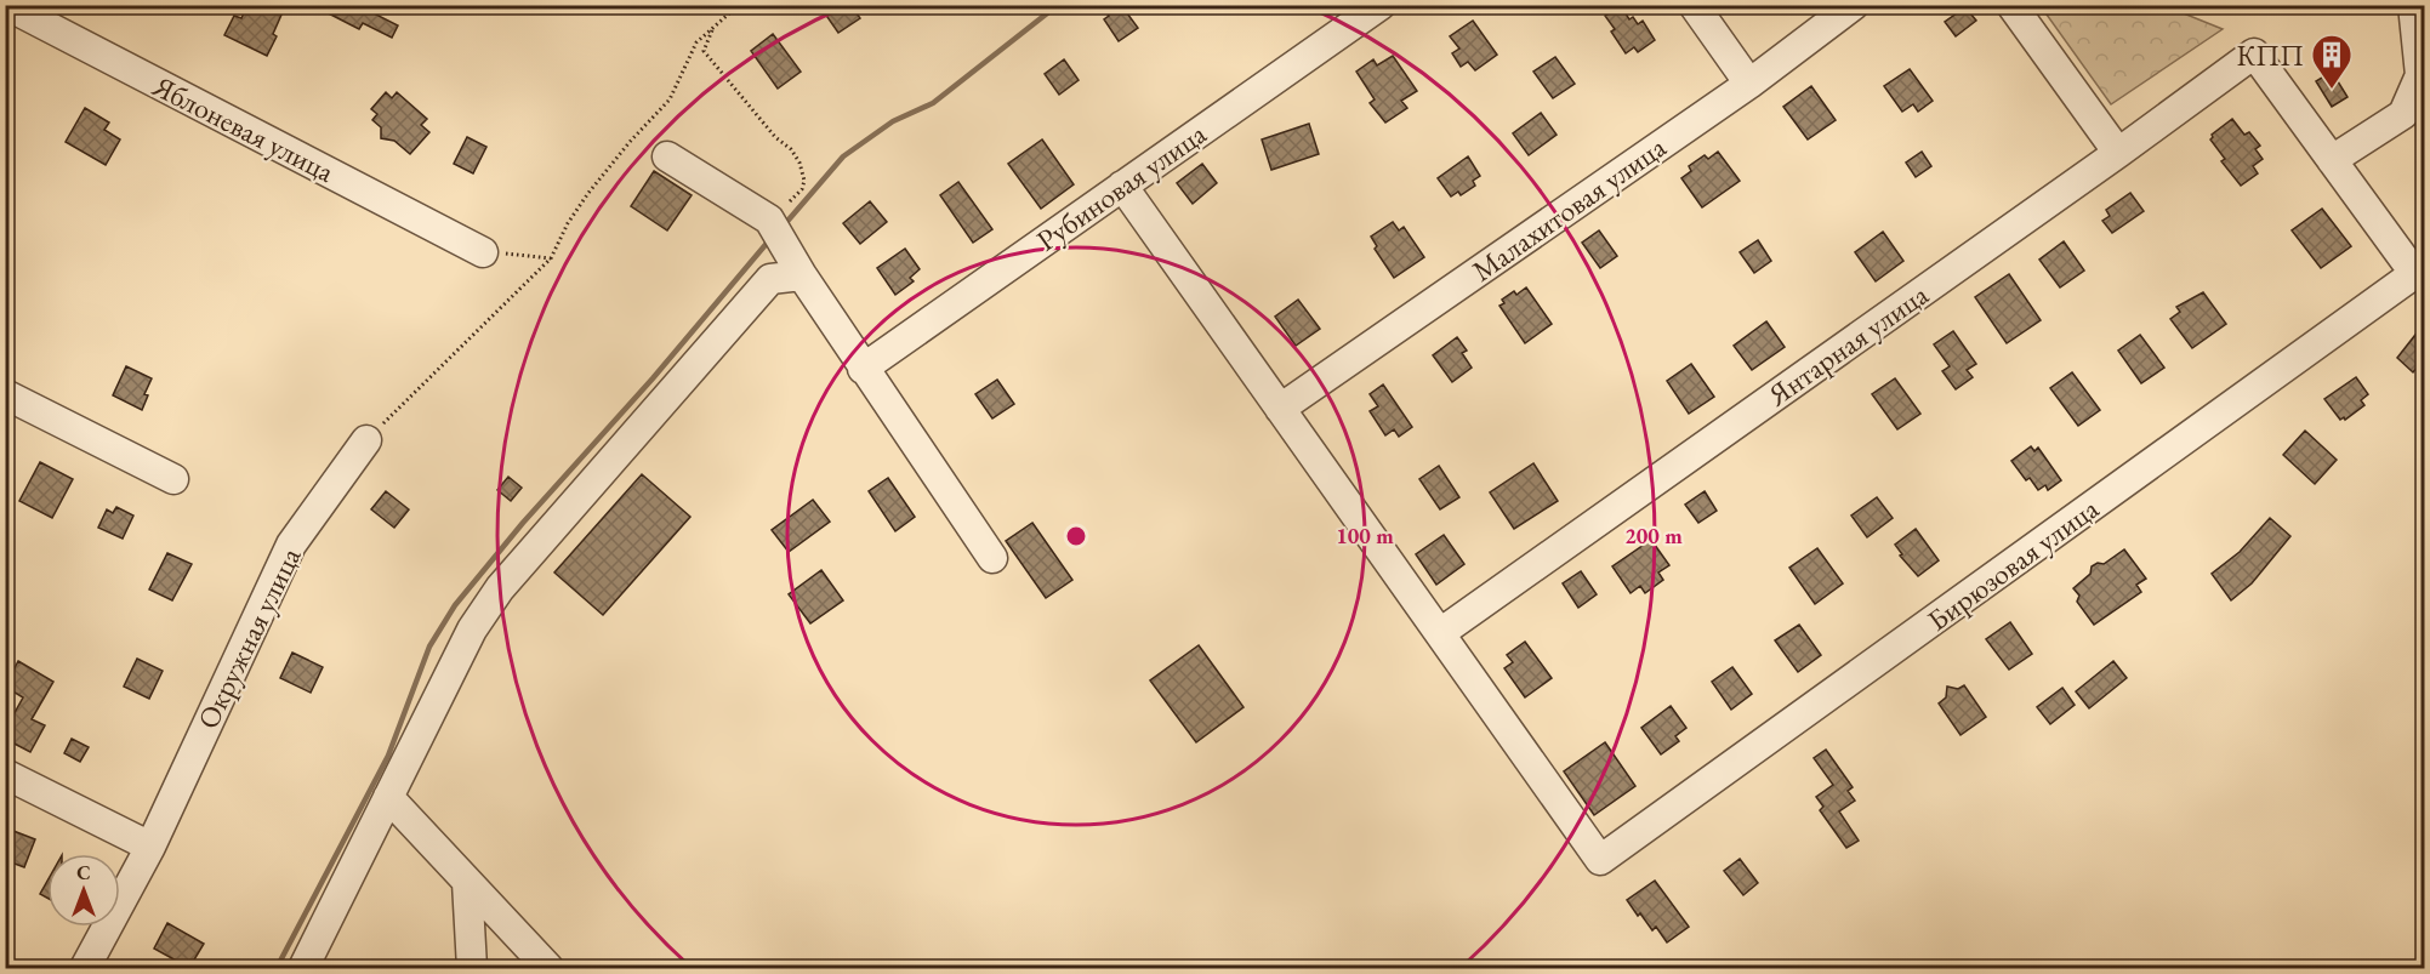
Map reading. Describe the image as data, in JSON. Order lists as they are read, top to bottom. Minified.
{"streets":{"street":["Яблоневая улица","Рубиновая улица","Малахитовая улица","Янтарная улица","Бирюзовая улица","Окружная улица"]},"crossings":[["Янтарная улица","Бирюзовая улица"]],"places":{"building":["КПП"]},"north":"top","rings":["100 m","200 m"]}
